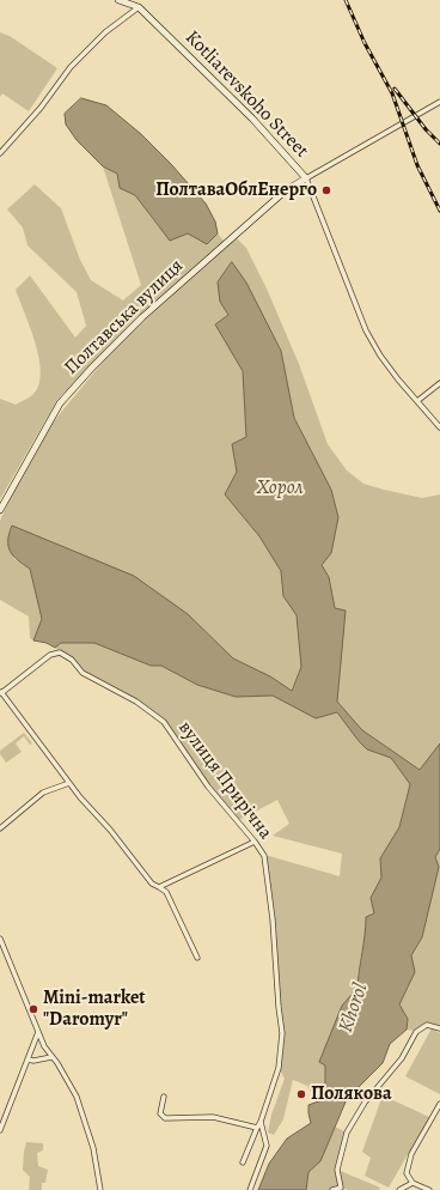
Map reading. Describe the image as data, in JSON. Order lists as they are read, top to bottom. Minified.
{"streets":{"street":["Kotliarevskoho Street","Полтавська вулиця","вулиця Прирічна"]},"crossings":[["Kotliarevskoho Street","Полтавська вулиця"]],"water":["Хорол","Khorol"],"places":["ПолтаваОблЕнерго","Mini-market \"Daromyr\"","Полякова"]}
